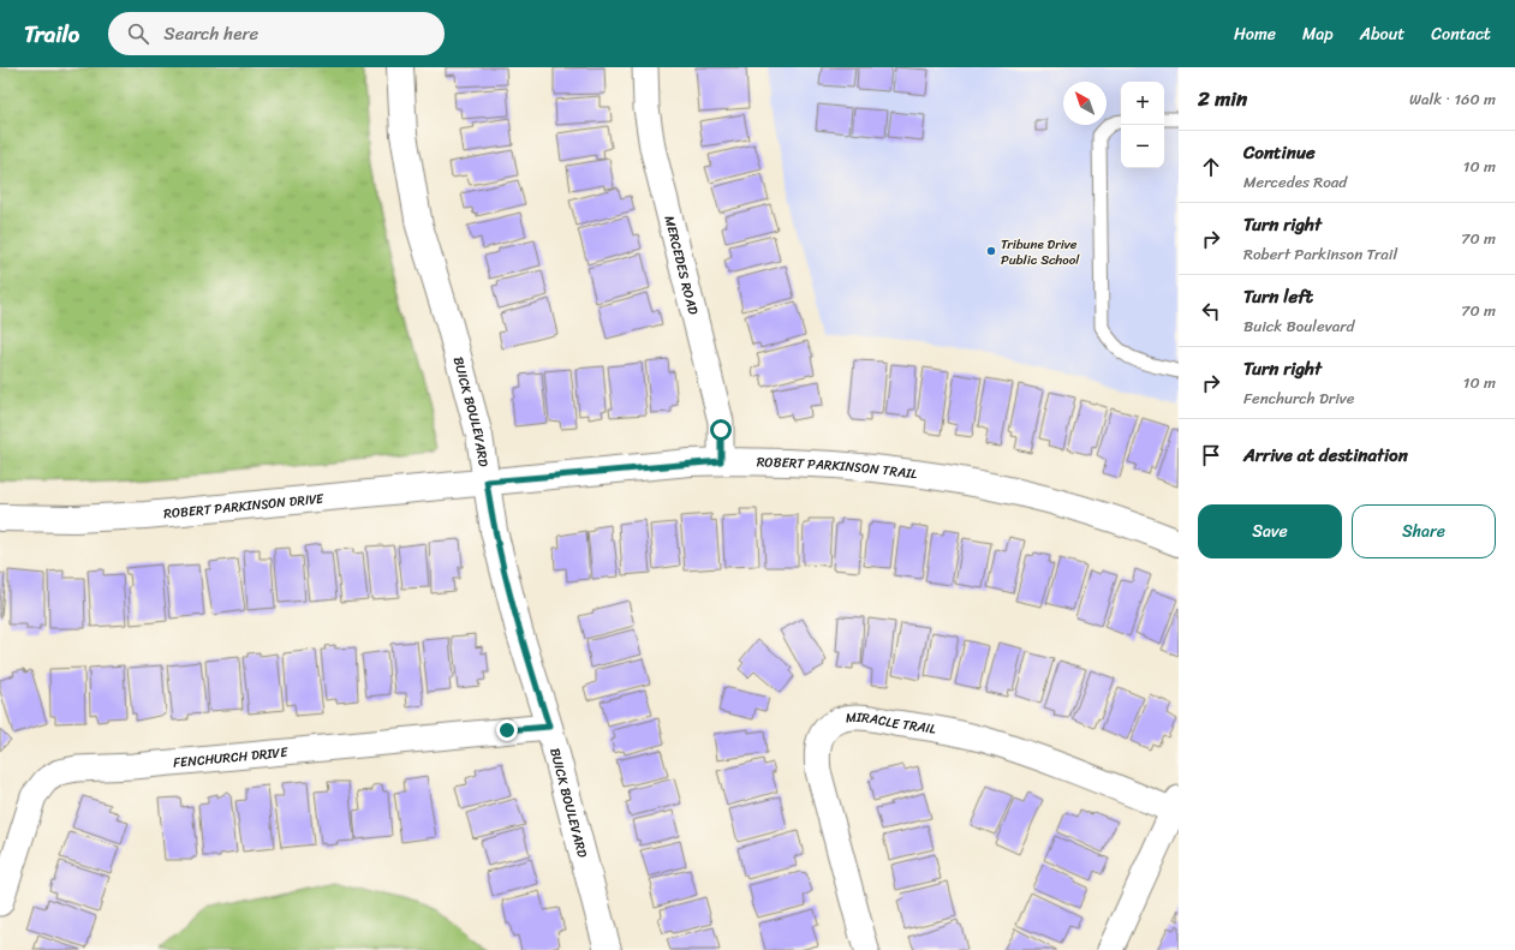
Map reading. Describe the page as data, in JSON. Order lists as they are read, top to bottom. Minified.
{"streets":{"street":["MERCEDES ROAD","BUICK BOULEVARD","ROBERT PARKINSON TRAIL","ROBERT PARKINSON DRIVE","MIRACLE TRAIL","FENCHURCH DRIVE"]},"crossings":[["MERCEDES ROAD","ROBERT PARKINSON TRAIL"],["BUICK BOULEVARD","ROBERT PARKINSON TRAIL"],["BUICK BOULEVARD","ROBERT PARKINSON DRIVE"],["BUICK BOULEVARD","FENCHURCH DRIVE"],["ROBERT PARKINSON TRAIL","ROBERT PARKINSON DRIVE"]],"places":["Tribune Drive Public School"],"north":"top left","page":{"header":"Trailo","search":"Search here","nav":["Home","Map","About","Contact"],"heading":["2 min","Walk · 160 m"],"map_buttons":["+","−"],"list":[["Continue","Mercedes Road","10 m"],["Turn right","Robert Parkinson Trail","70 m"],["Turn left","Buick Boulevard","70 m"],["Turn right","Fenchurch Drive","10 m"],"Arrive at destination"],"buttons":["Save","Share"]}}
